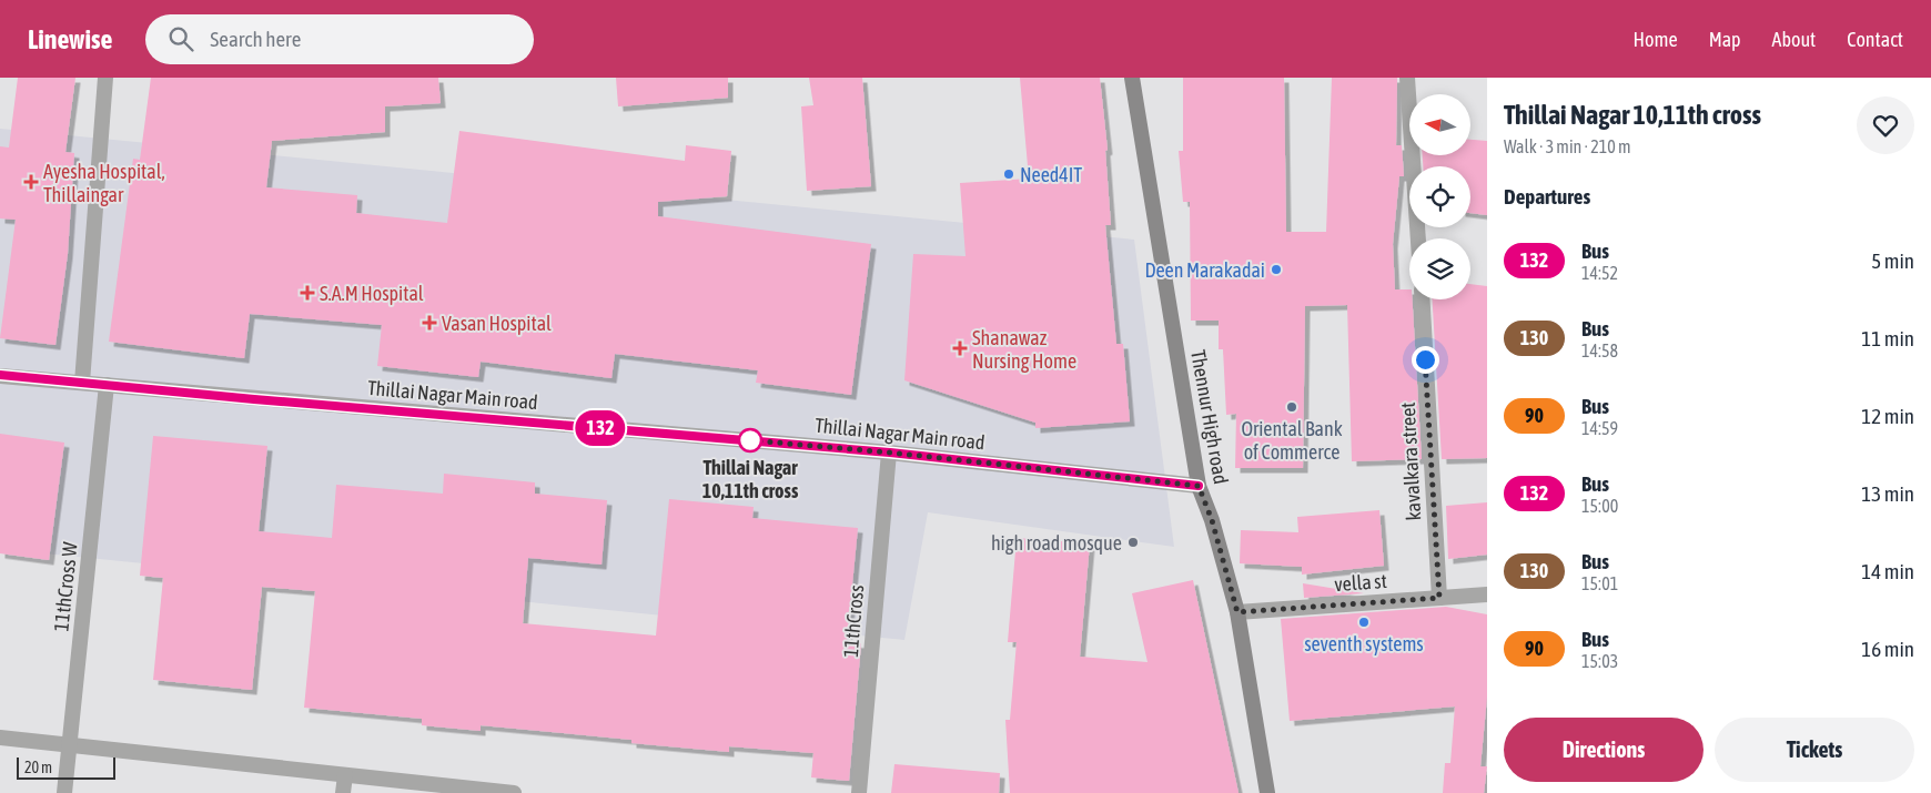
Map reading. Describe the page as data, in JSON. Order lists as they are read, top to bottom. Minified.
{"streets":{"main road":["Thennur High road"],"street":["Thillai Nagar Main road","kavalkara street","vella st","11thCross W","11thCross"]},"crossings":[["Thillai Nagar Main road","Thennur High road"],["Thillai Nagar Main road","11thCross W"],["Thillai Nagar Main road","11thCross"],["Thennur High road","vella st"],["kavalkara street","vella st"]],"places":{"other":["Need4IT","Deen Marakadai","Oriental Bank of Commerce","Thillai Nagar 10,11th cross","high road mosque","seventh systems"],"health":["Ayesha Hospital, Thillaingar","S.A.M Hospital","Vasan Hospital","Shanawaz Nursing Home"]},"lines":["bus line 132"],"scale_bar":"20 m","north":"left","page":{"header":"Linewise","search":"Search here","nav":["Home","Map","About","Contact"],"on_map":"132","heading":[["Thillai Nagar 10,11th cross","Walk · 3 min · 210 m"],"Departures"],"list":[{"mark":"132","name":"Bus","note":"14:52","value":"5 min"},{"mark":"130","name":"Bus","note":"14:58","value":"11 min"},{"mark":"90","name":"Bus","note":"14:59","value":"12 min"},{"mark":"132","name":"Bus","note":"15:00","value":"13 min"},{"mark":"130","name":"Bus","note":"15:01","value":"14 min"},{"mark":"90","name":"Bus","note":"15:03","value":"16 min"}],"buttons":["Directions","Tickets"],"scale":"20 m"}}
